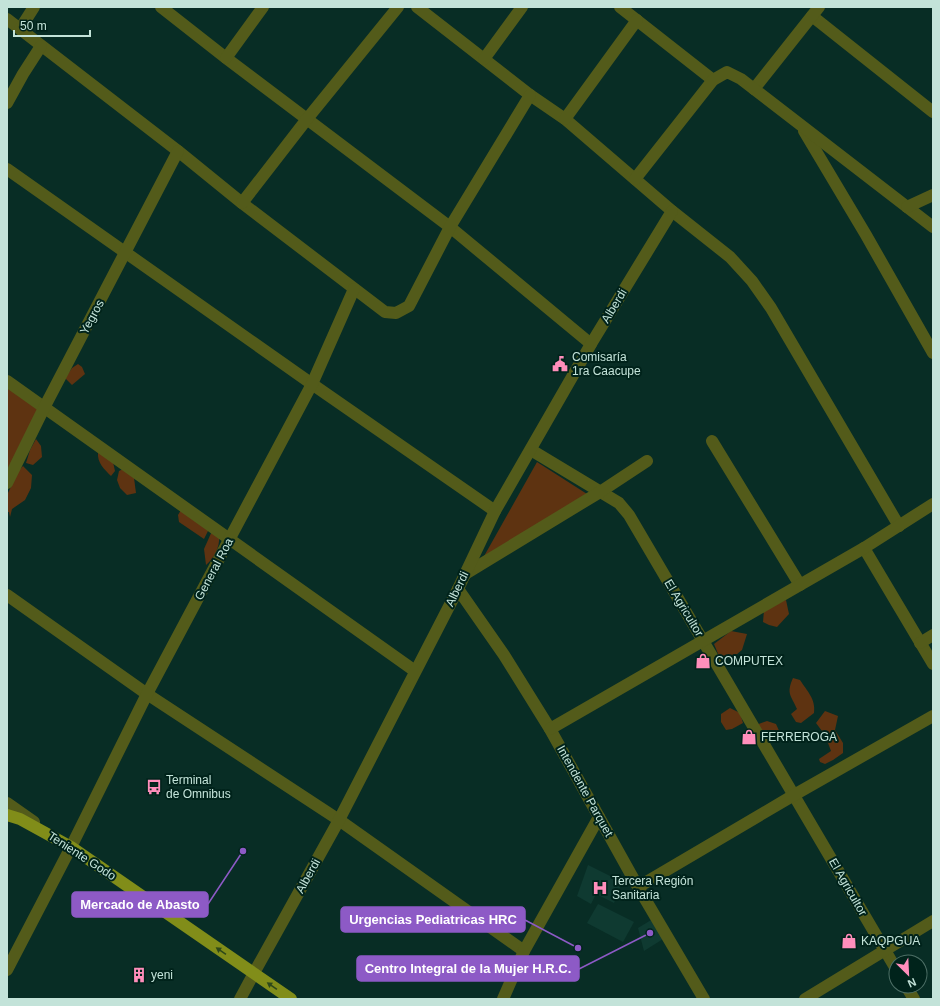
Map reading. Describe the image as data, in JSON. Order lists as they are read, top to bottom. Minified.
{"streets":{"main road":["Teniente Godo"],"street":["Alberdi","Yegros","General Roa","El Agricultor","Intendente Parquet"]},"crossings":[["Alberdi","El Agricultor"],["Alberdi","Intendente Parquet"],["Alberdi","Teniente Godo"],["General Roa","Teniente Godo"]],"one_way":["Teniente Godo"],"places":{"public building":["Comisaría 1ra Caacupe"],"shop":["COMPUTEX","FERREROGA","KAQPGUA"],"bus stop":["Terminal de Omnibus"],"other":["Mercado de Abasto","Centro Integral de la Mujer H.R.C.","Urgencias Pediatricas HRC"],"hospital":["Tercera Región Sanitaria"],"building":["yeni"]},"scale_bar":"50 m","north":"bottom right"}
